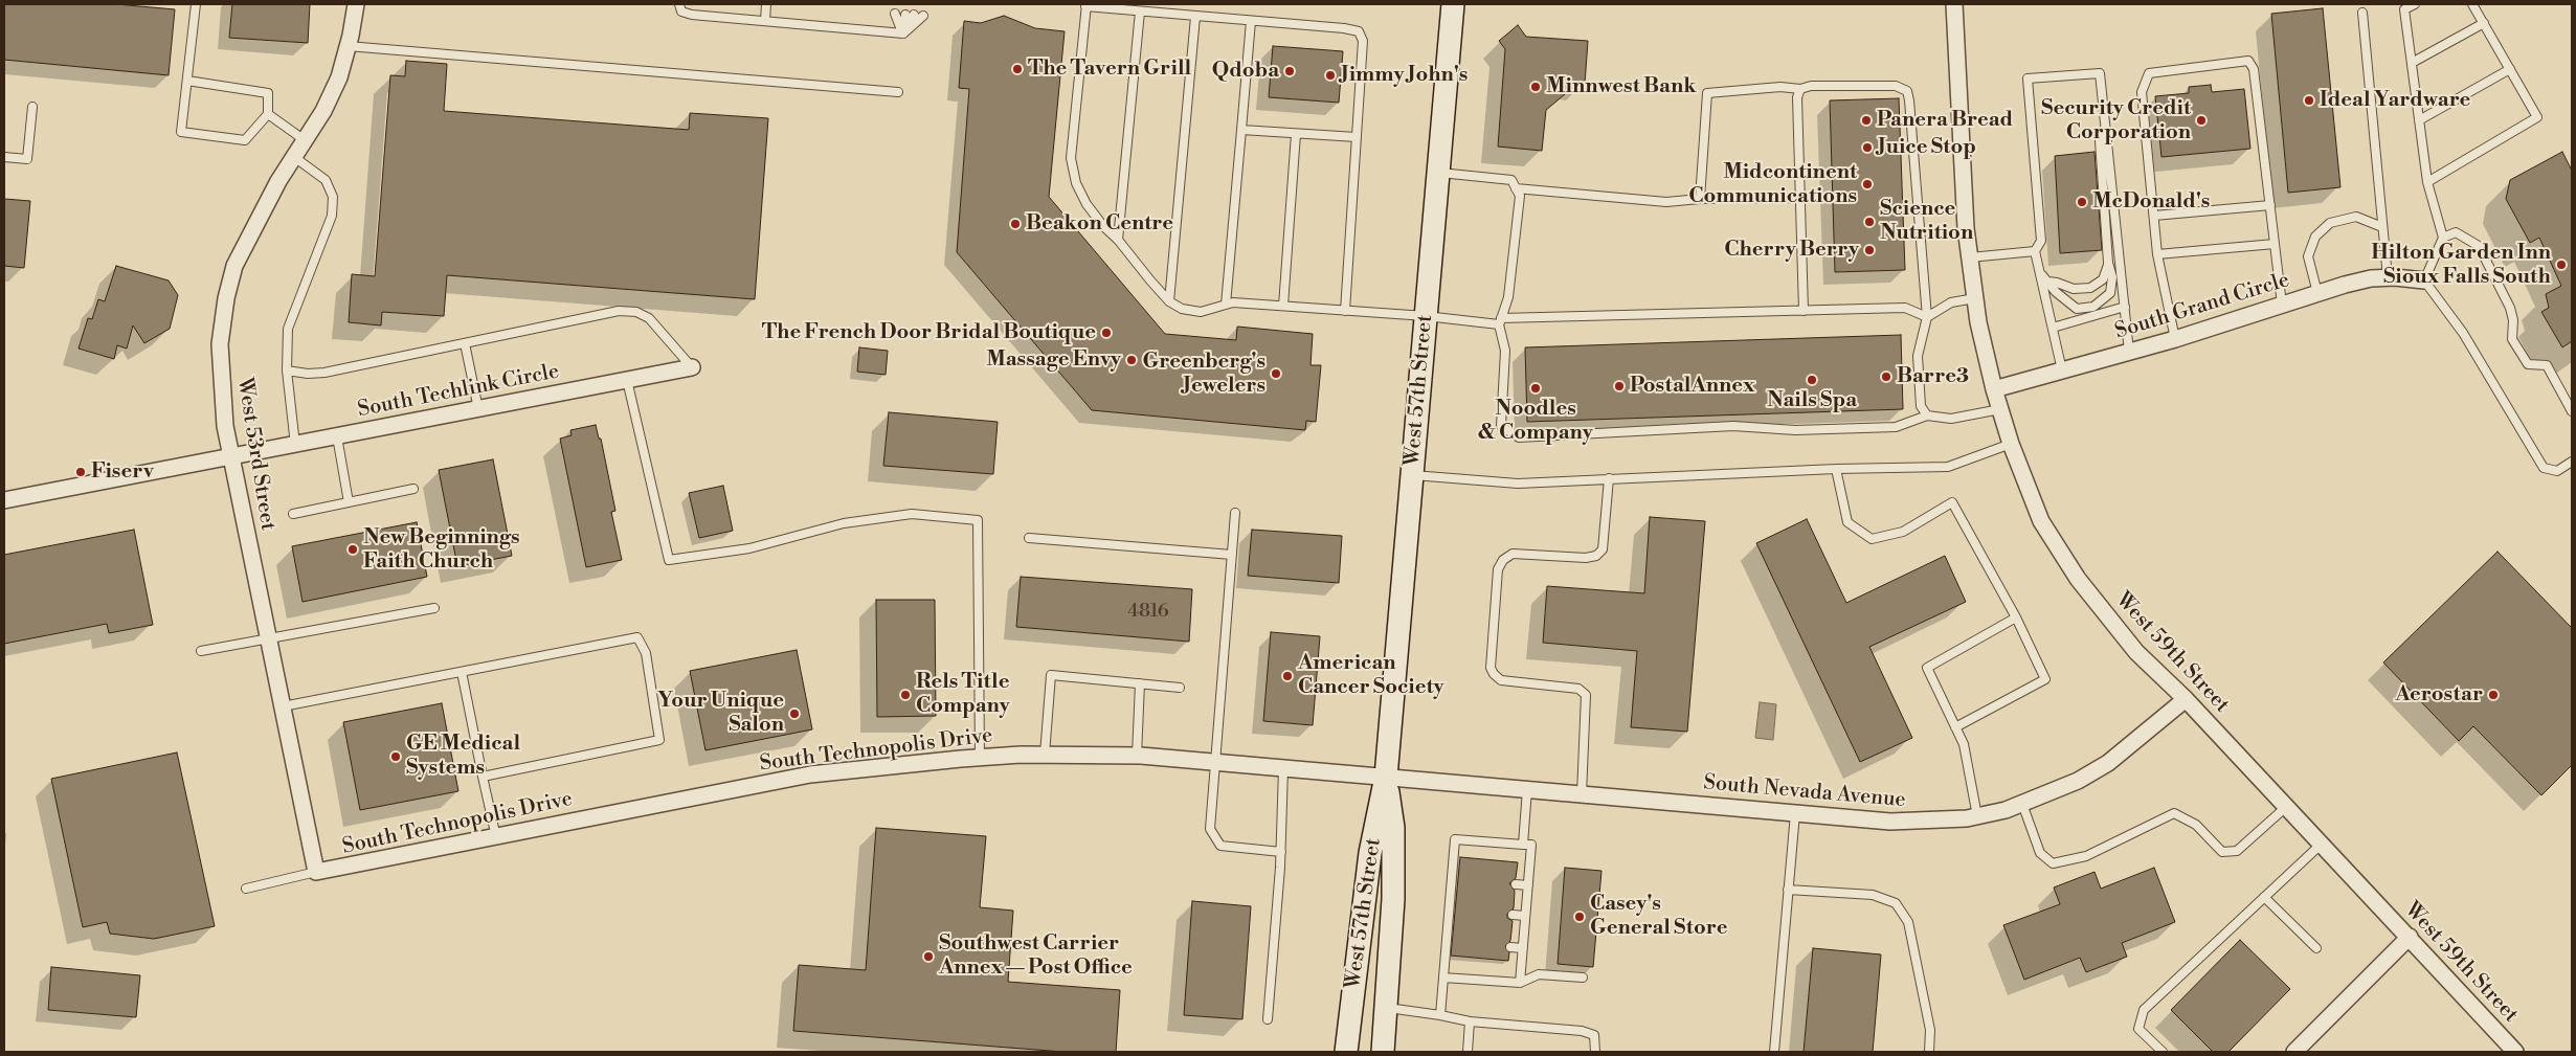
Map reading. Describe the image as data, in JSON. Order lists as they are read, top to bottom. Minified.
{"streets":{"main road":["West 57th Street"],"street":["South Grand Circle","South Techlink Circle","West 53rd Street","West 59th Street","South Technopolis Drive","South Nevada Avenue"]},"crossings":[["South Grand Circle","West 59th Street"],["West 57th Street","South Technopolis Drive"],["West 57th Street","South Nevada Avenue"],["South Techlink Circle","West 53rd Street"],["West 53rd Street","South Technopolis Drive"],["West 59th Street","South Nevada Avenue"],["South Technopolis Drive","South Nevada Avenue"]],"places":["The Tavern Grill","Qdoba","Jimmy John's","Minnwest Bank","Ideal Yardware","Panera Bread","Security Credit Corporation","Juice Stop","Midcontinent Communications","McDonald's","Science Nutrition","Beakon Centre","Cherry Berry","Hilton Garden Inn Sioux Falls South","The French Door Bridal Boutique","Massage Envy","Greenberg's Jewelers","Barre3","Nails Spa","PostalAnnex","Noodles & Company","Fiserv","New Beginnings Faith Church","American Cancer Society","Rels Title Company","Aerostar","Your Unique Salon","GE Medical Systems","Casey's General Store","Southwest Carrier Annex — Post Office"],"house_numbers":["4816"]}
